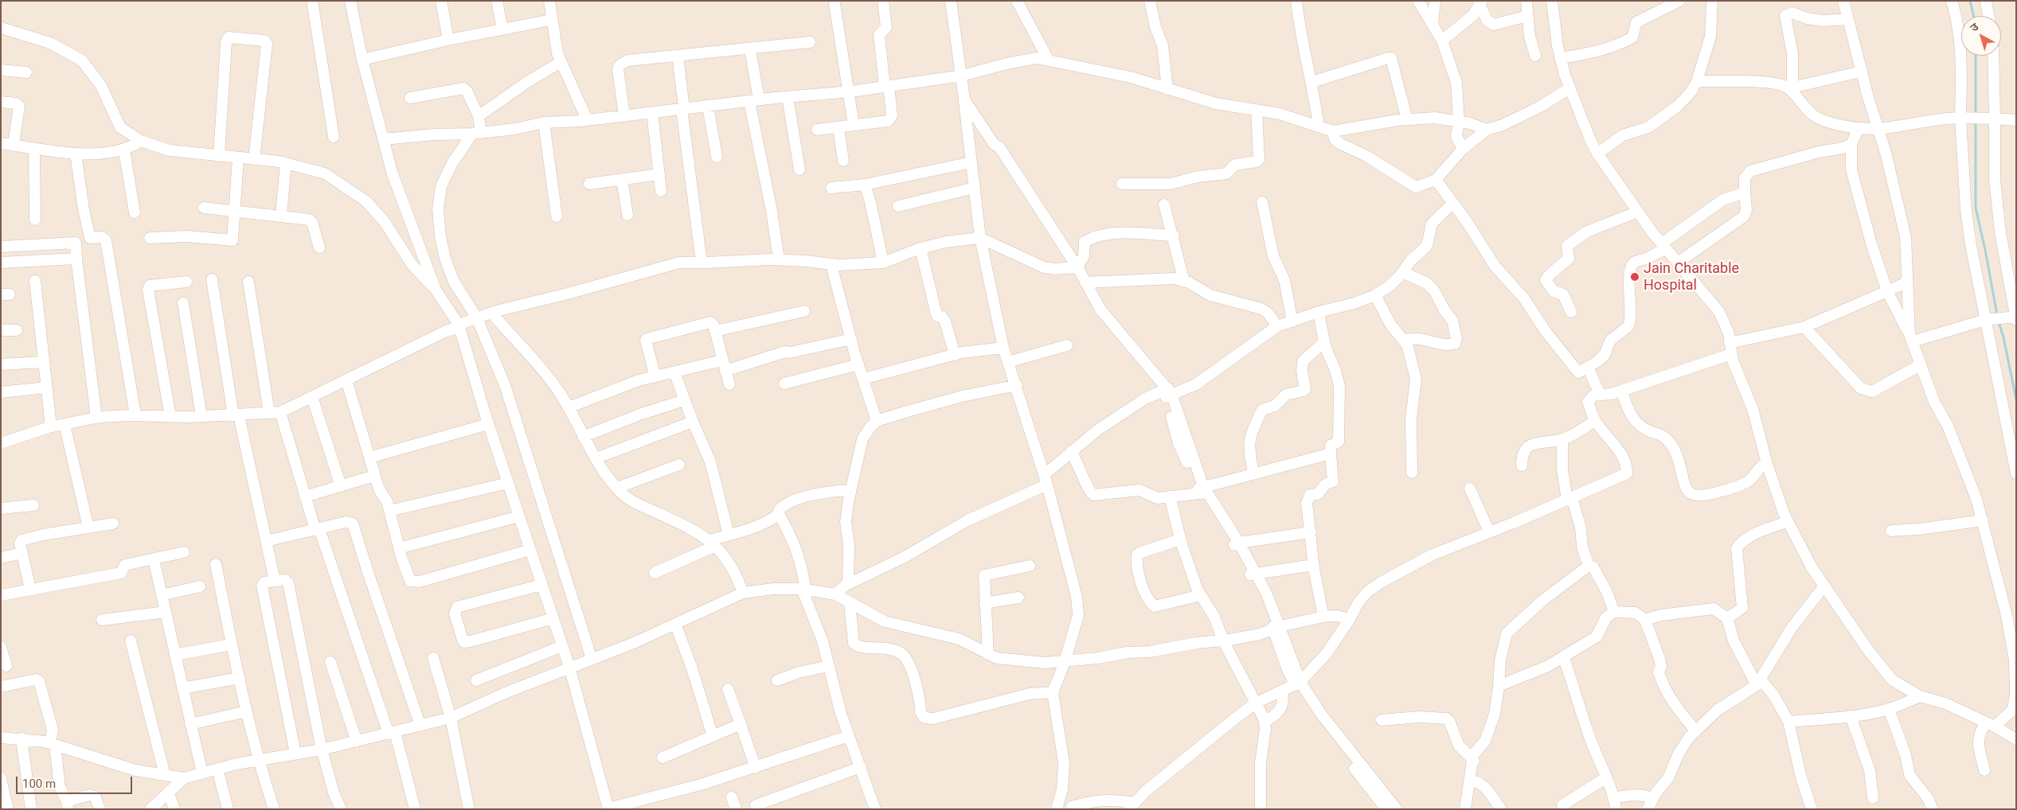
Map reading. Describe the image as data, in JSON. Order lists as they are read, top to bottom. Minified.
{"places":["Jain Charitable Hospital"],"scale_bar":"100 m","north":"top left"}
